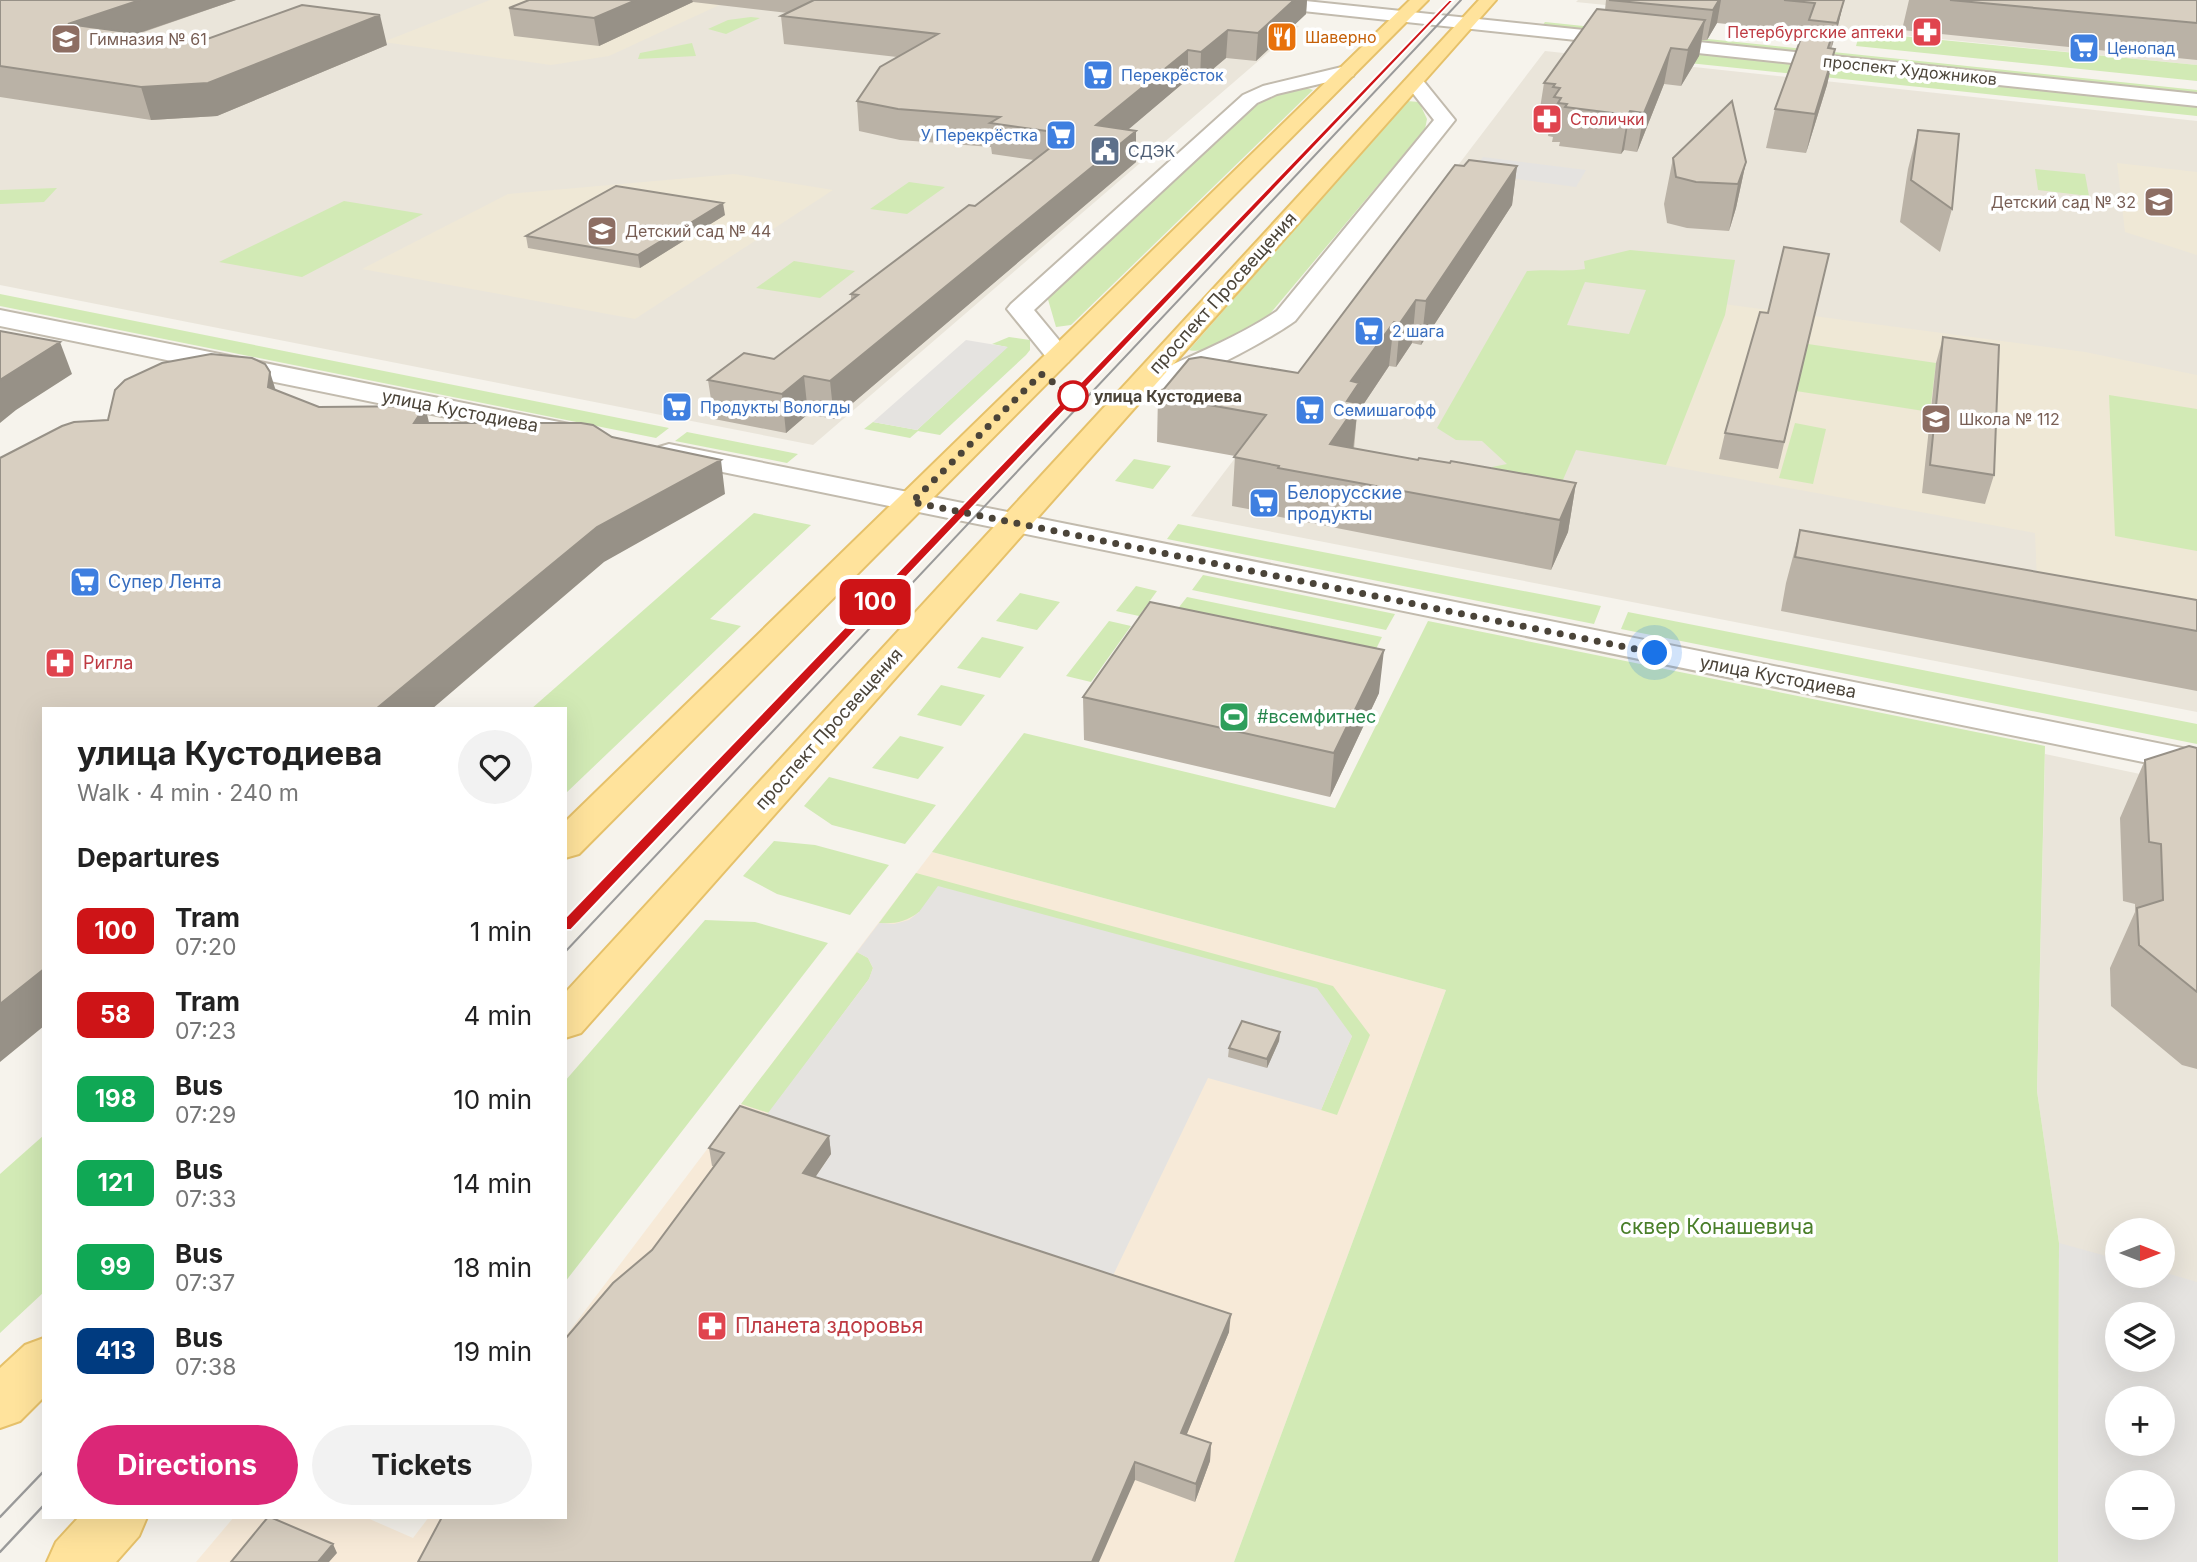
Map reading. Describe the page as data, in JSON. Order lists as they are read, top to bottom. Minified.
{"streets":{"main road":["проспект Просвещения"],"street":["проспект Художников","улица Кустодиева"]},"crossings":[["проспект Художников","проспект Просвещения"],["проспект Просвещения","улица Кустодиева"]],"parks":["сквер Конашевича"],"places":{"pharmacy":["Петербургские аптеки","Столички","Ригла","Планета здоровья"],"restaurant":["Шаверно"],"school or university":["Гимназия № 61","Детский сад № 32","Детский сад № 44","Школа № 112"],"supermarket":["Ценопад","Перекрёсток","У Перекрёстка","2 шага","Продукты Вологды","Семишагофф","Белорусские продукты","Супер Лента"],"public building":["СДЭК"],"other":["улица Кустодиева"],"sports":["#всемфитнес"]},"lines":["tram line 100"],"north":"right","page":{"on_map":"100","heading":[["улица Кустодиева","Walk · 4 min · 240 m"],"Departures"],"list":[{"mark":"100","name":"Tram","note":"07:20","value":"1 min"},{"mark":"58","name":"Tram","note":"07:23","value":"4 min"},{"mark":"198","name":"Bus","note":"07:29","value":"10 min"},{"mark":"121","name":"Bus","note":"07:33","value":"14 min"},{"mark":"99","name":"Bus","note":"07:37","value":"18 min"},{"mark":"413","name":"Bus","note":"07:38","value":"19 min"}],"map_buttons":["+","−"],"buttons":["Directions","Tickets"]}}
